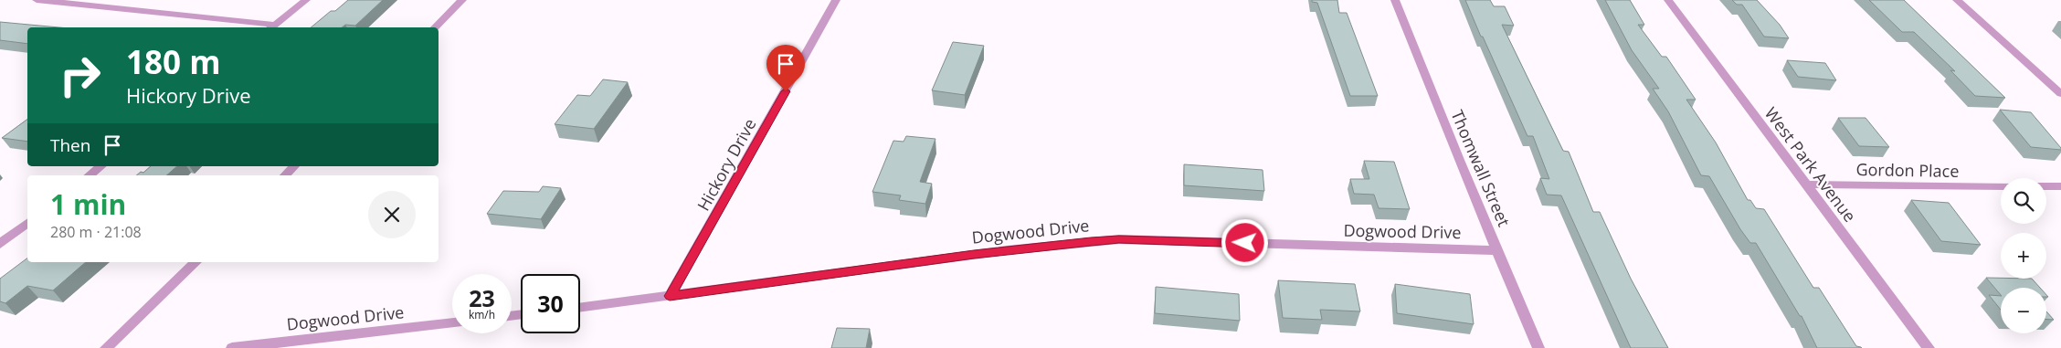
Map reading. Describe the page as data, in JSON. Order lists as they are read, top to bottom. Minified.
{"streets":{"street":["Hickory Drive","West Park Avenue","Thomwall Street","Gordon Place","Dogwood Drive"]},"crossings":[["Hickory Drive","Dogwood Drive"],["West Park Avenue","Gordon Place"],["Thomwall Street","Dogwood Drive"]],"page":{"turn":["180 m","Hickory Drive"],"then":"Then","heading":["1 min","280 m · 21:08"],"map_buttons":["+","−"],"speed":"23 km/h","limit":"30"}}
